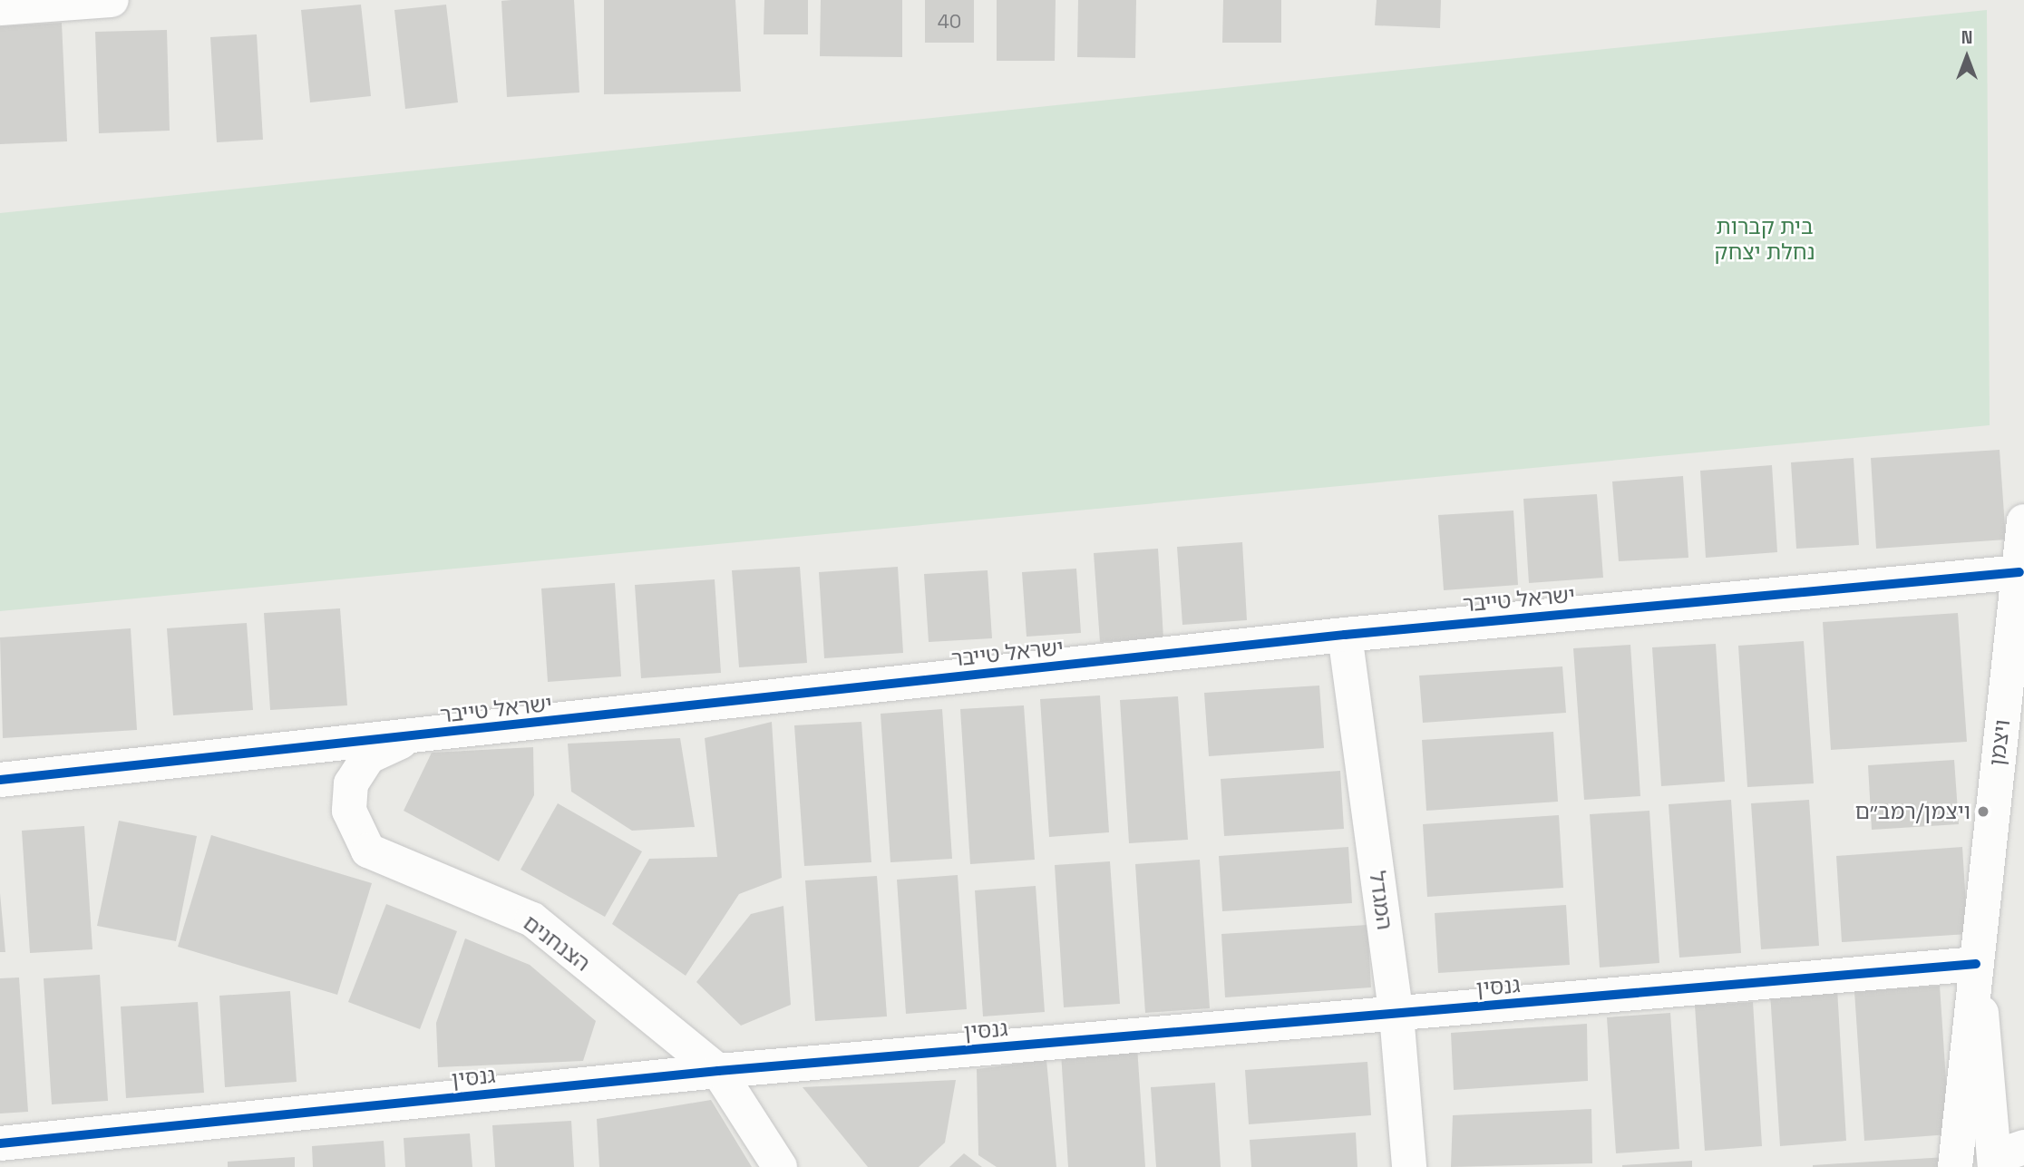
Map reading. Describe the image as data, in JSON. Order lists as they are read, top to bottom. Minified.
{"streets":{"street":["ישראל טייבר","ויצמן","המגדל","הצנחנים","גנסין"]},"crossings":[["ישראל טייבר","ויצמן"],["ישראל טייבר","המגדל"],["ישראל טייבר","הצנחנים"],["ויצמן","גנסין"],["המגדל","גנסין"],["הצנחנים","גנסין"]],"parks":["בית קברות נחלת יצחק"],"places":["ויצמן/רמב״ם"],"house_numbers":["40"],"north":"top"}
